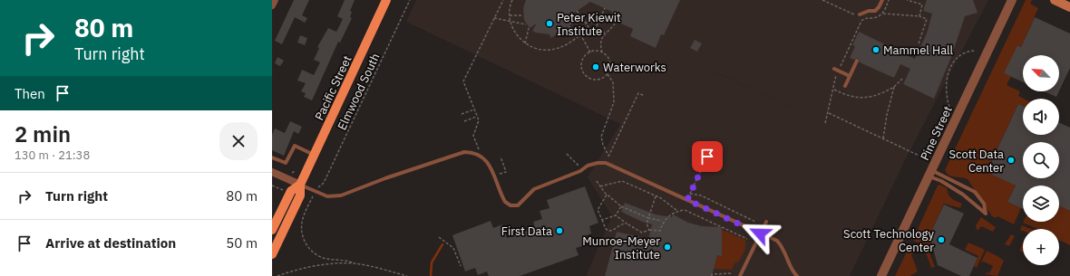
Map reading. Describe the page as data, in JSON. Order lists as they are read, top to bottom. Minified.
{"streets":{"main road":["Pacific Street"],"street":["Pine Street"],"path":["Elmwood South"]},"places":["Peter Kiewit Institute","Mammel Hall","Waterworks","Scott Data Center","First Data","Scott Technology Center","Munroe-Meyer Institute"],"north":"top left","page":{"turn":["80 m","Turn right"],"map_buttons":"+","then":"Then","heading":["2 min","130 m · 21:38"],"list":[{"name":"Turn right","value":"80 m"},{"name":"Arrive at destination","value":"50 m"}]}}
